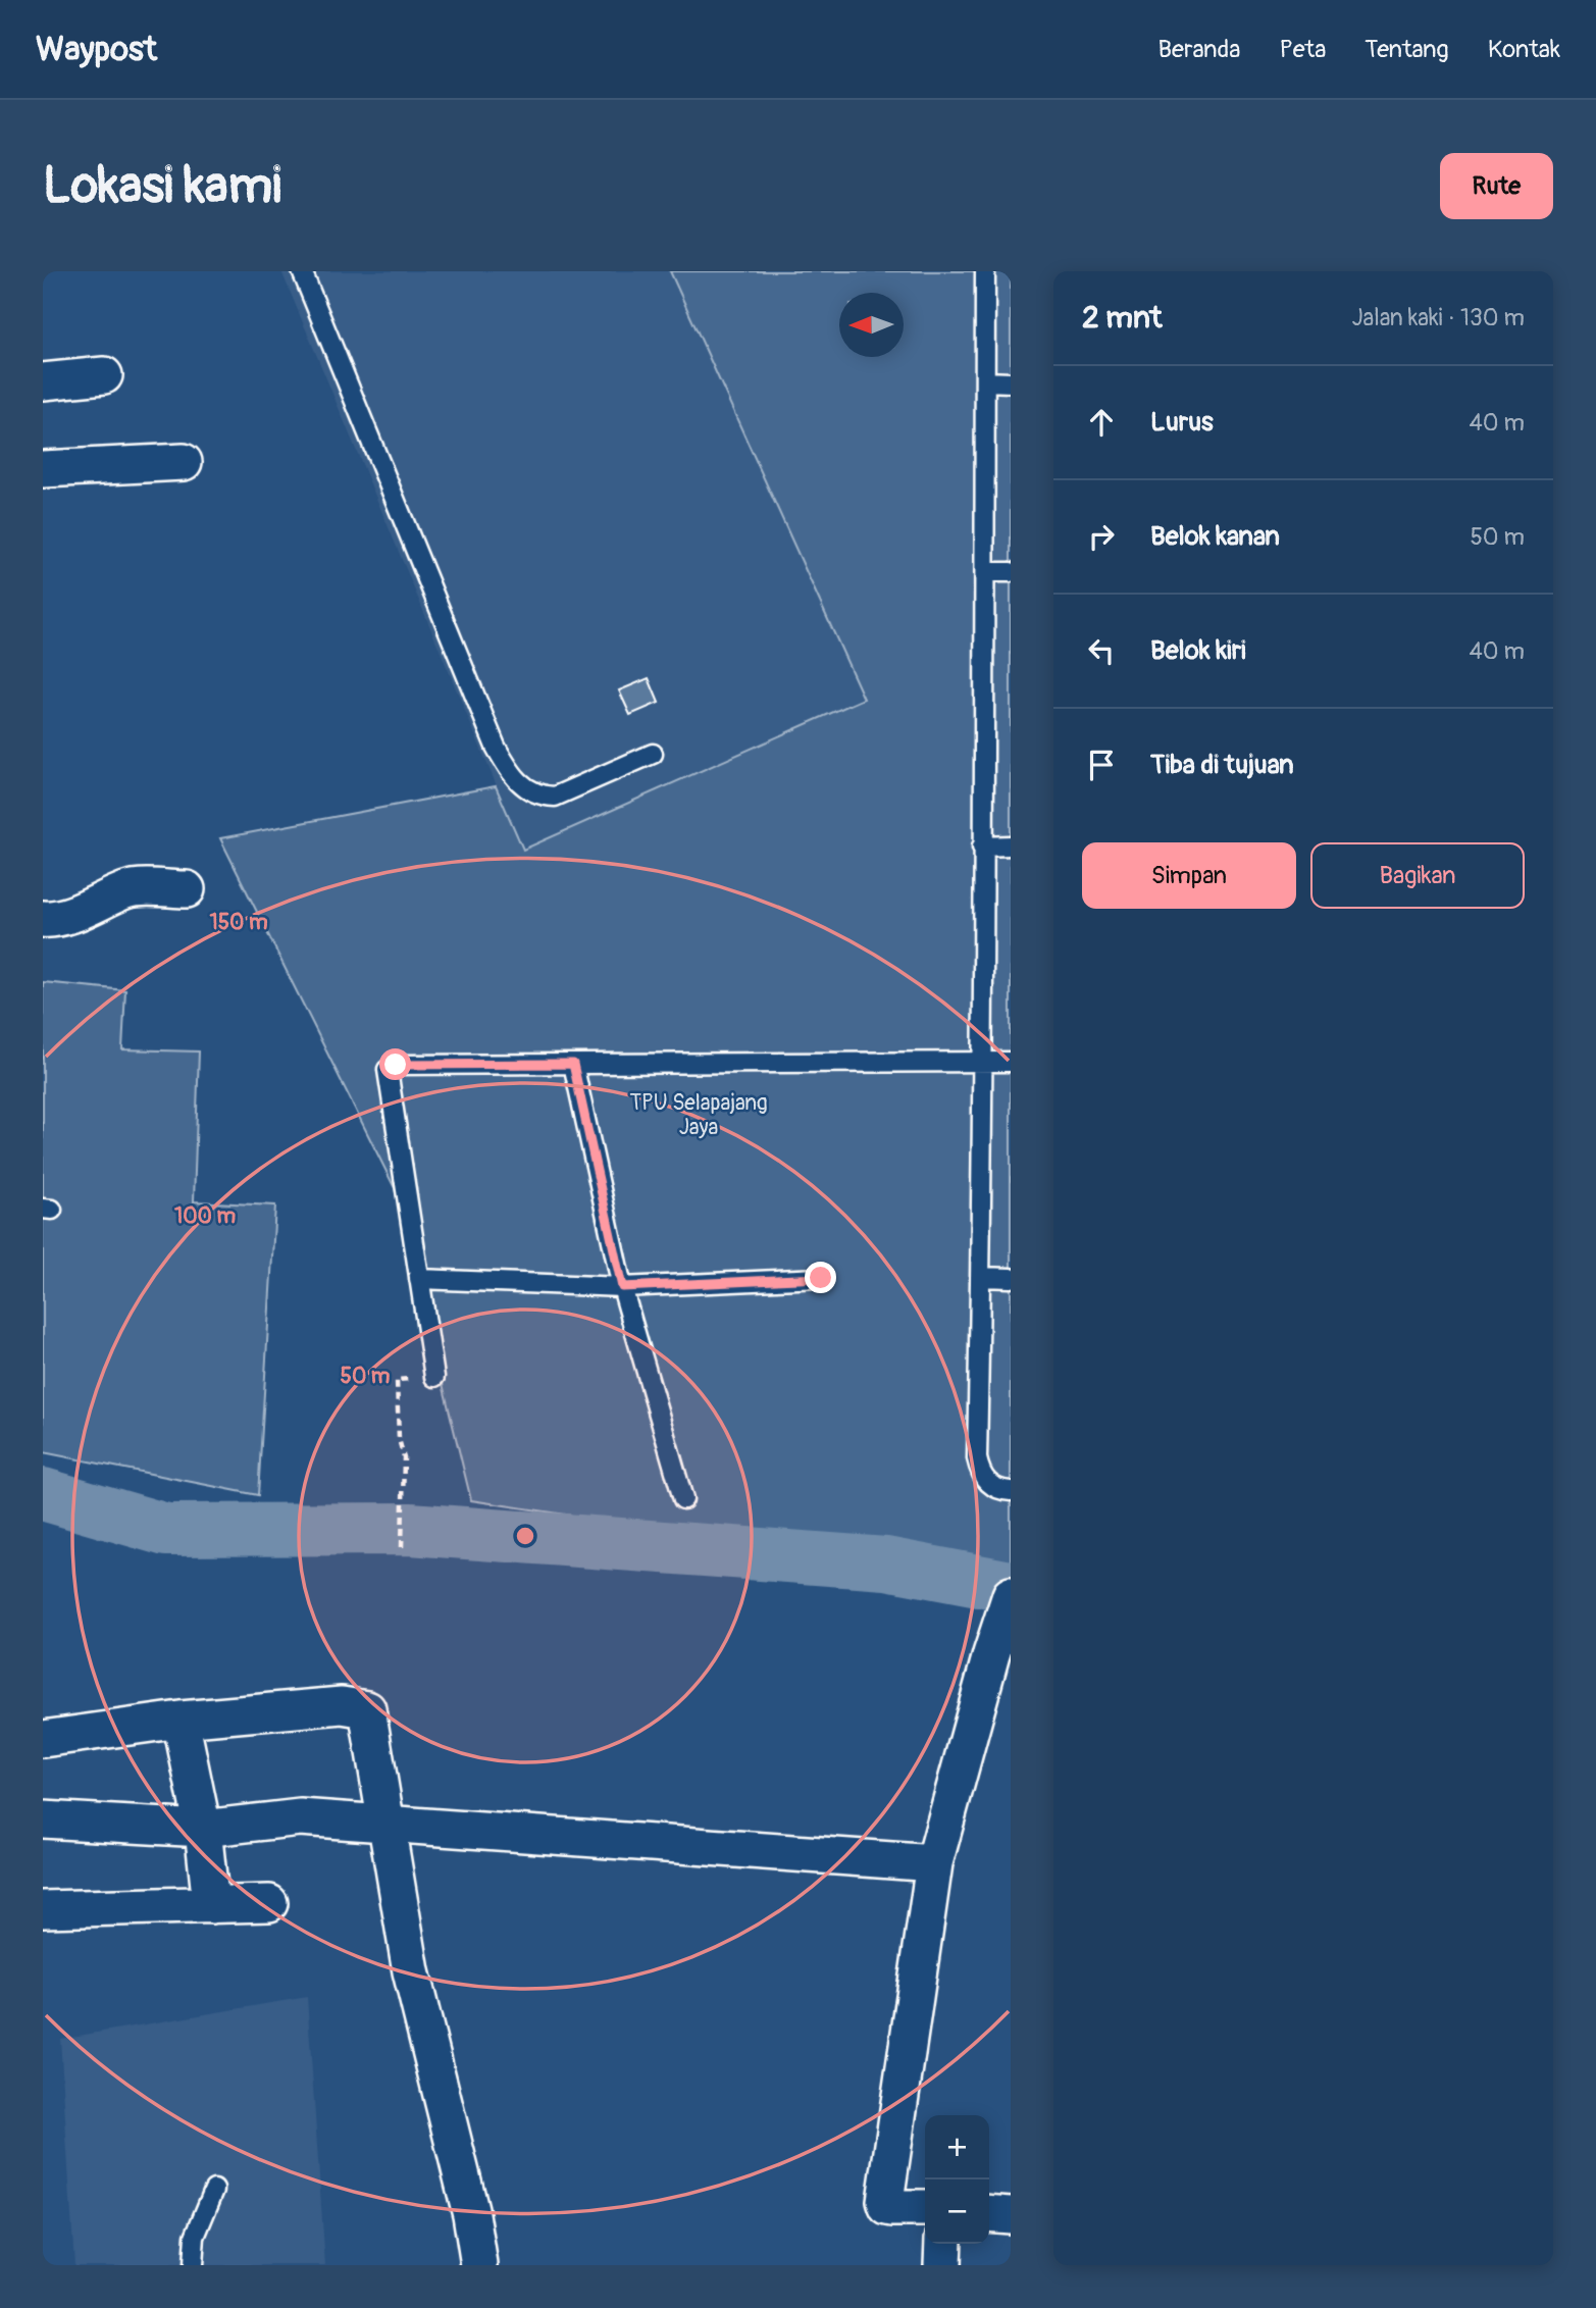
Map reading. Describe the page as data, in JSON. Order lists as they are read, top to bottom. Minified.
{"parks":["TPU Selapajang Jaya"],"north":"left","page":{"header":"Waypost","nav":["Beranda","Peta","Tentang","Kontak"],"buttons":["Rute",["Simpan","Bagikan"]],"title":"Lokasi kami","heading":["2 mnt","Jalan kaki · 130 m"],"list":[["Lurus","40 m"],["Belok kanan","50 m"],["Belok kiri","40 m"],"Tiba di tujuan"],"map_buttons":["+","−"]},"rings":["150 m","100 m","50 m"]}
